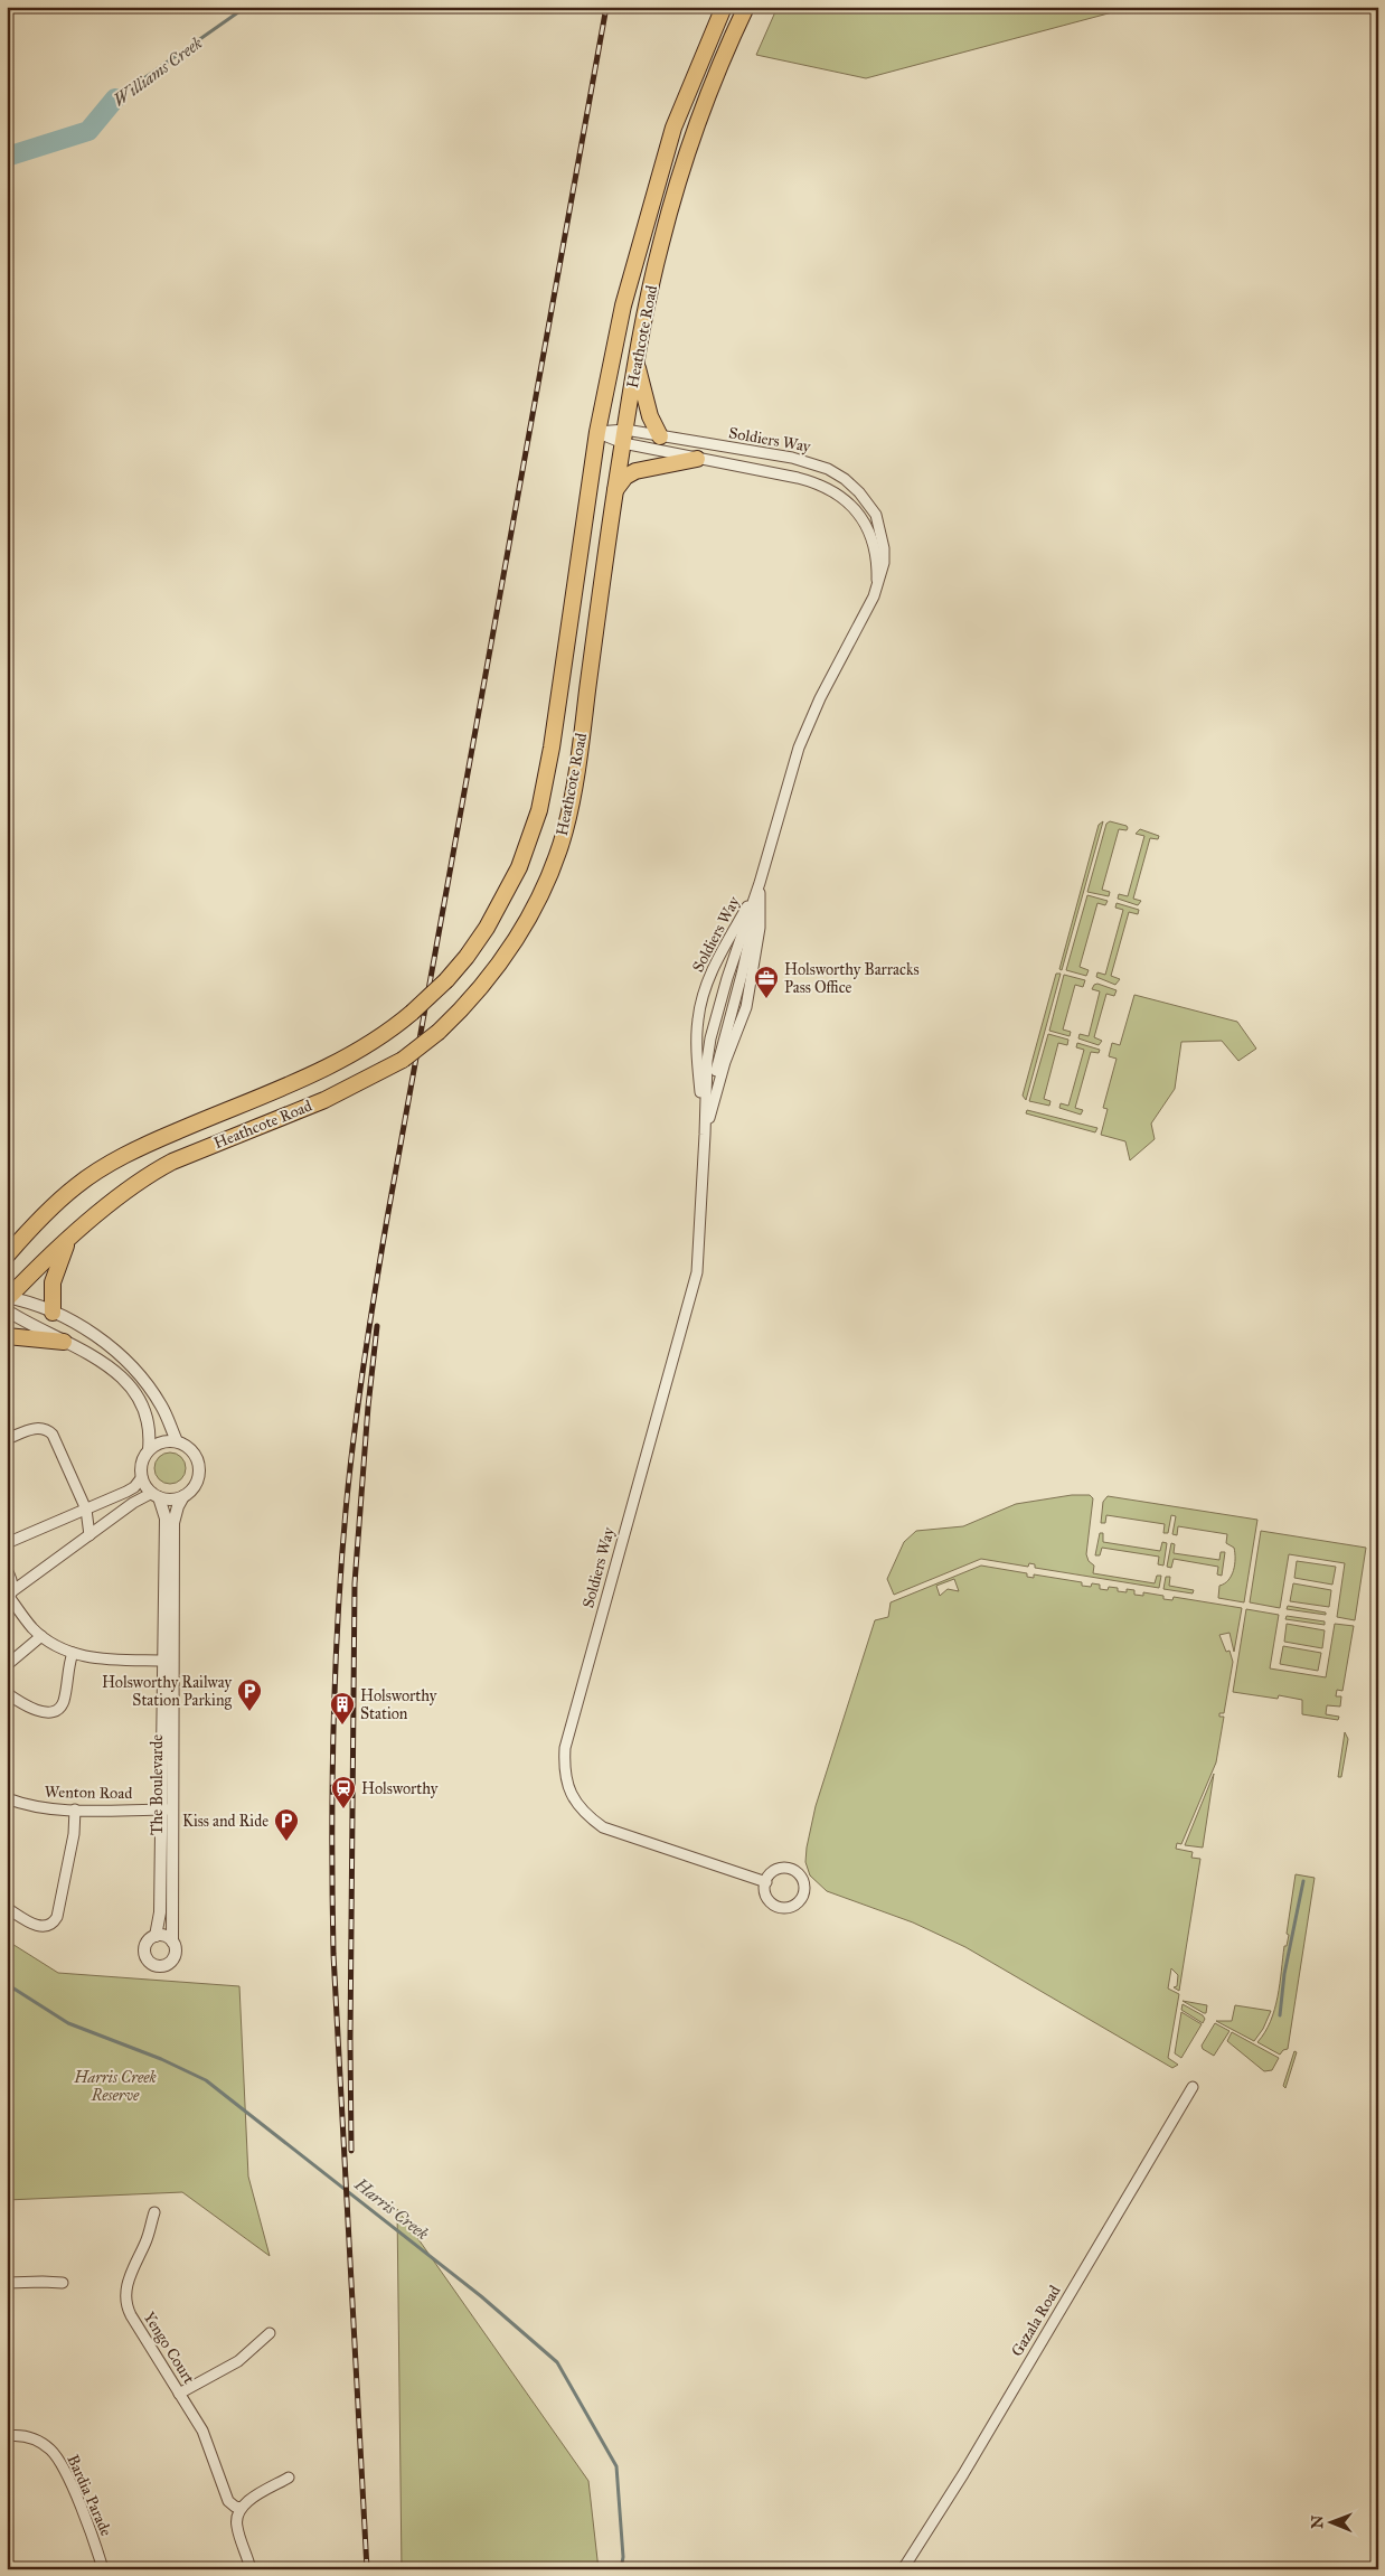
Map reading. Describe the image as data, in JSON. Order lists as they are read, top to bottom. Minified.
{"streets":{"main road":["Heathcote Road"],"street":["Soldiers Way","The Boulevarde","Wenton Road","Gazala Road","Yengo Court","Bardia Parade"]},"crossings":[["Heathcote Road","Soldiers Way"],["The Boulevarde","Wenton Road"]],"water":["Williams Creek","Harris Creek"],"parks":["Harris Creek Reserve"],"places":{"office":["Holsworthy Barracks Pass Office"],"parking":["Holsworthy Railway Station Parking","Kiss and Ride"],"building":["Holsworthy Station"],"station":["Holsworthy"]},"north":"left"}
